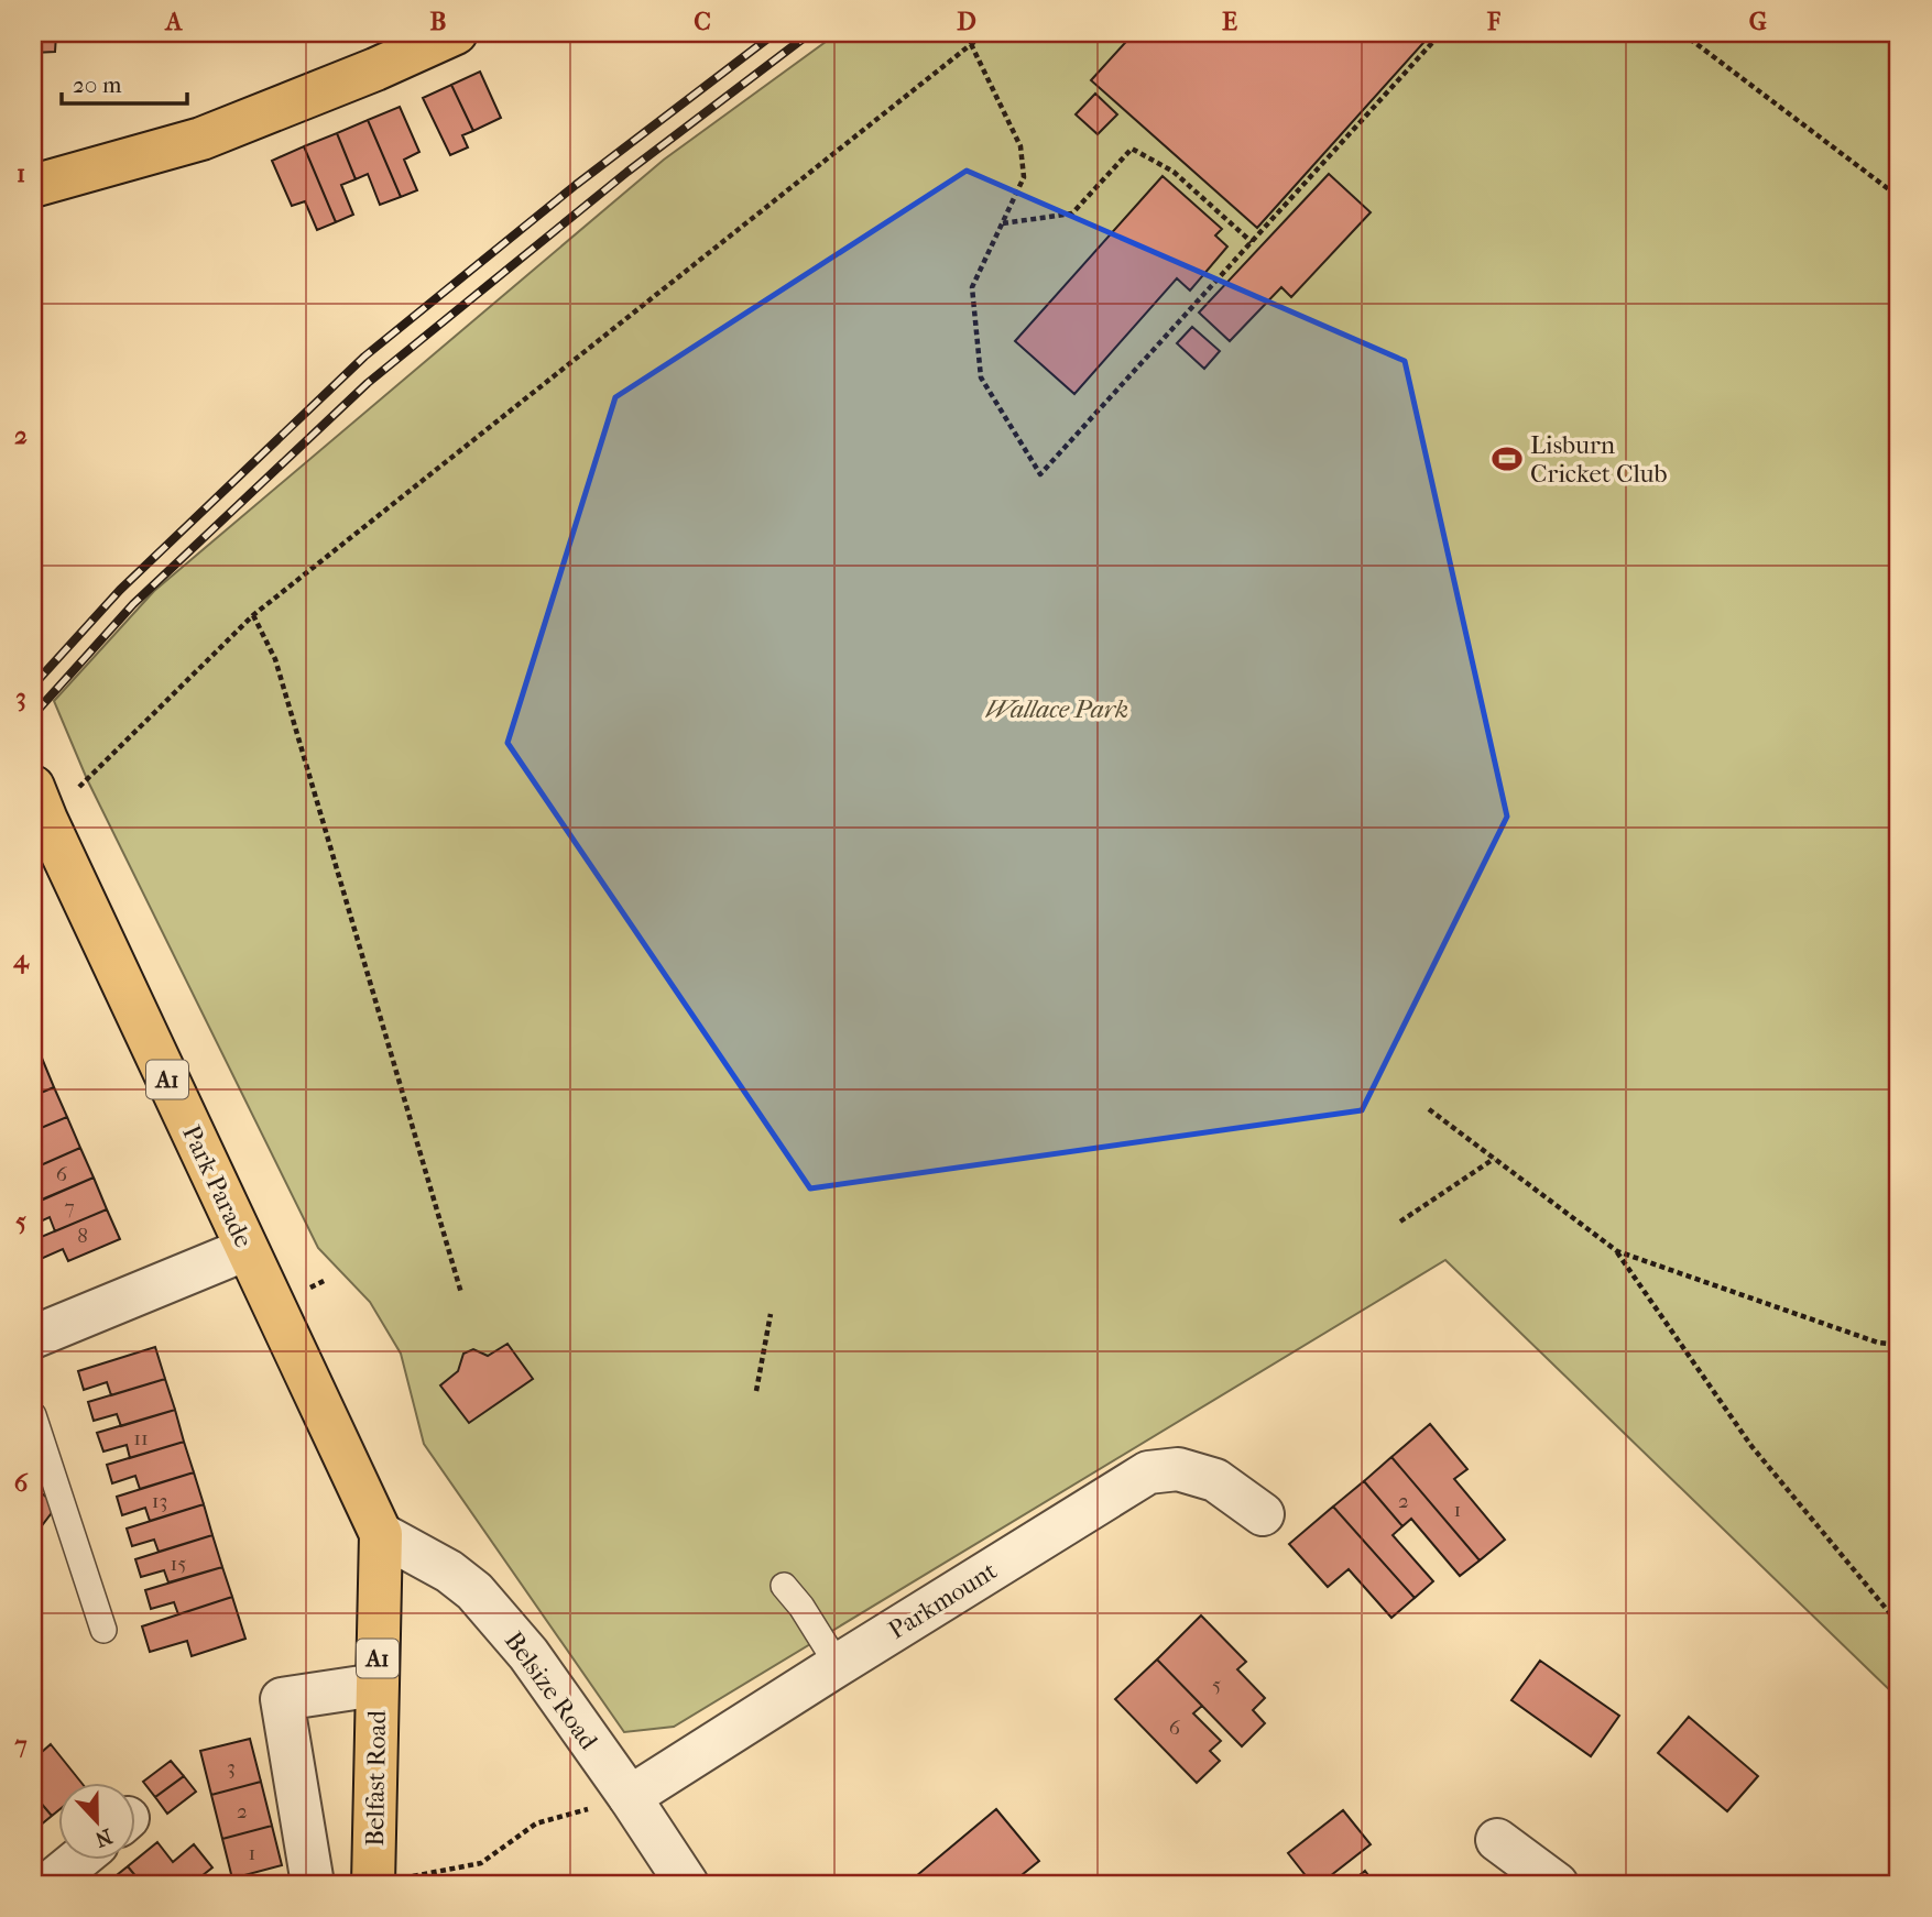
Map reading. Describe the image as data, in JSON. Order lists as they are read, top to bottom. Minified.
{"streets":{"main road":["A1","Park Parade","Belfast Road"],"street":["Parkmount","Belsize Road"]},"crossings":[["Park Parade","Belsize Road"],["Park Parade","Belfast Road"],["Parkmount","Belsize Road"],["Belsize Road","Belfast Road"]],"parks":["Wallace Park"],"places":{"sports":["Lisburn Cricket Club"]},"house_numbers":["6","7","8","11","13","2","1","15","5","6","3","2","1"],"scale_bar":"20 m","north":"bottom","grid":{"columns":["A","B","C","D","E","F","G"],"rows":["1","2","3","4","5","6","7"]}}
